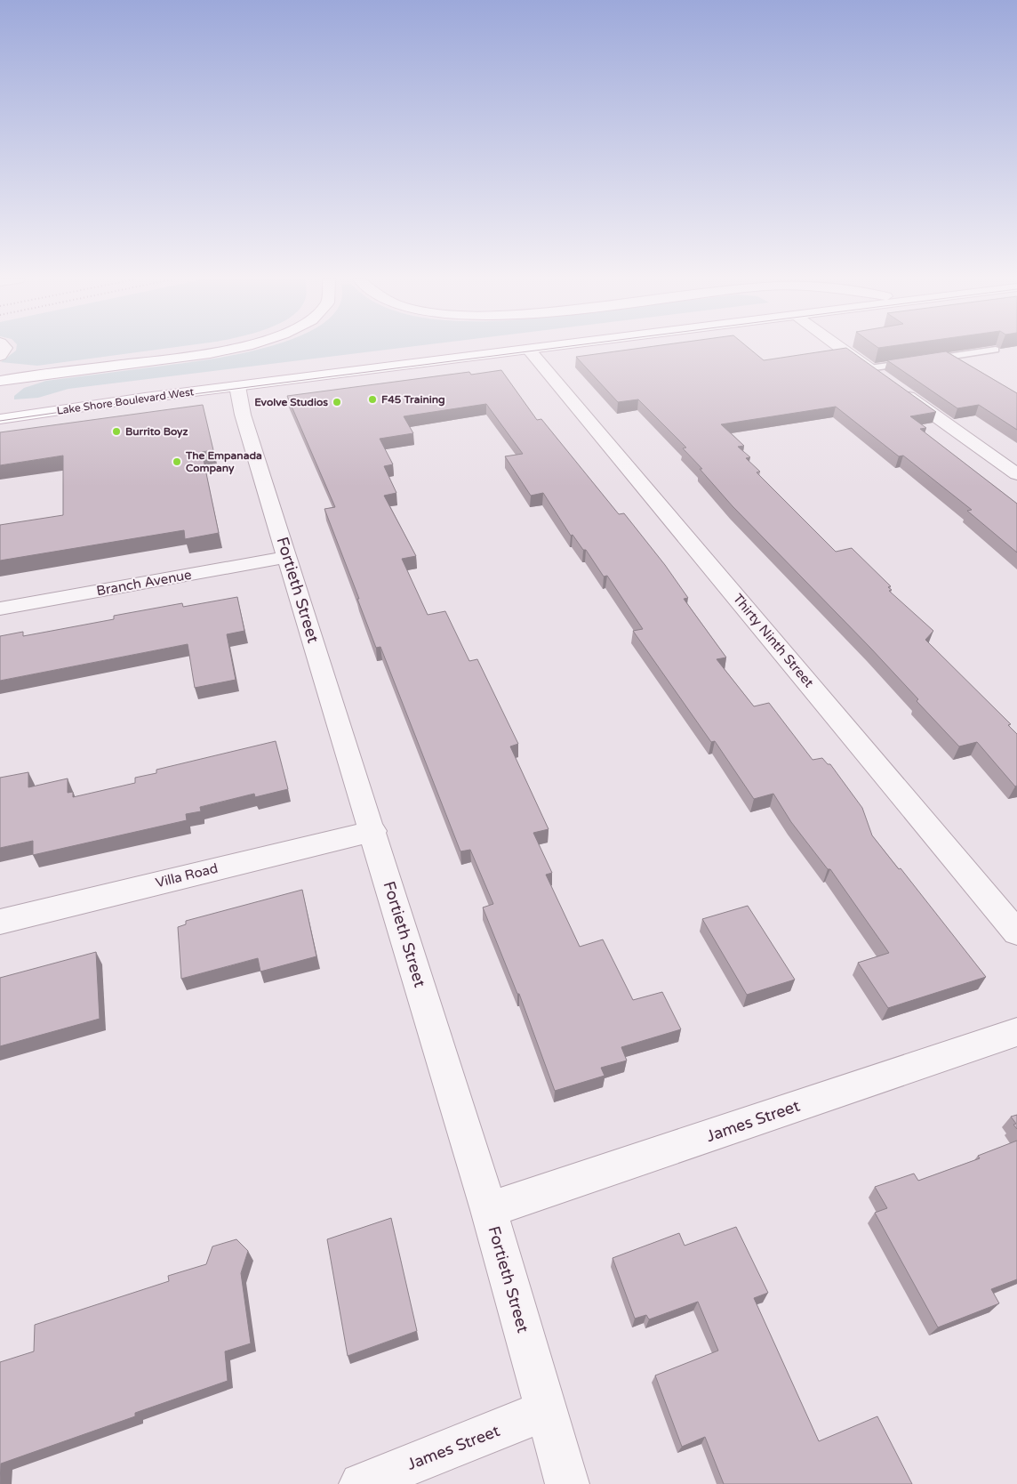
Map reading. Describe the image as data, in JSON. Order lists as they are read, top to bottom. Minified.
{"streets":{"main road":["Lake Shore Boulevard West"],"street":["Branch Avenue","Fortieth Street","Thirty Ninth Street","Villa Road","James Street"]},"crossings":[["Lake Shore Boulevard West","Fortieth Street"],["Lake Shore Boulevard West","Thirty Ninth Street"],["Branch Avenue","Fortieth Street"],["Fortieth Street","Villa Road"],["Fortieth Street","James Street"]],"places":["F45 Training","Evolve Studios","Burrito Boyz","The Empanada Company"]}
